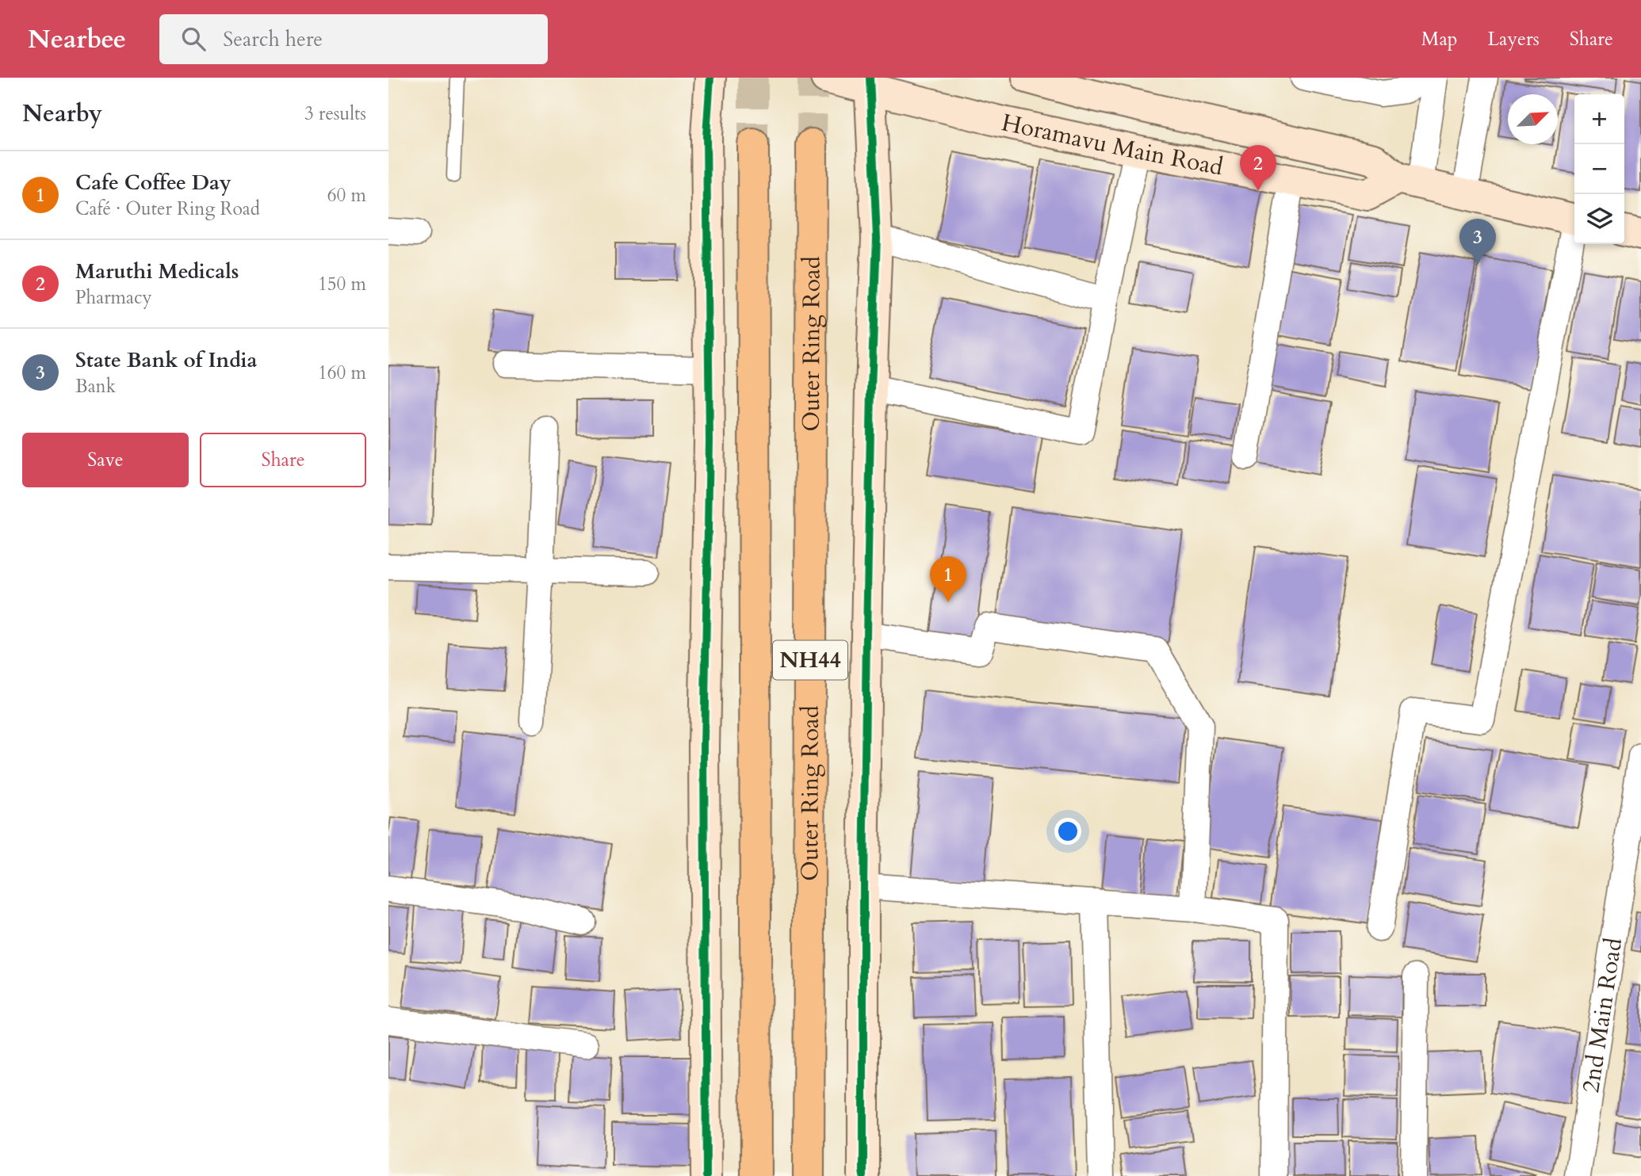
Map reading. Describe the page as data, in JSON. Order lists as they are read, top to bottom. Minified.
{"streets":{"highway":["Outer Ring Road","NH44"],"street":["Horamavu Main Road","2nd Main Road"]},"north":"top right","page":{"header":"Nearbee","search":"Search here","nav":["Map","Layers","Share"],"heading":["Nearby","3 results"],"map_buttons":["+","−"],"pins":["2","3","1"],"list":[{"mark":"1","name":"Cafe Coffee Day","note":"Café · Outer Ring Road","value":"60 m"},{"mark":"2","name":"Maruthi Medicals","note":"Pharmacy","value":"150 m"},{"mark":"3","name":"State Bank of India","note":"Bank","value":"160 m"}],"buttons":["Save","Share"]}}
